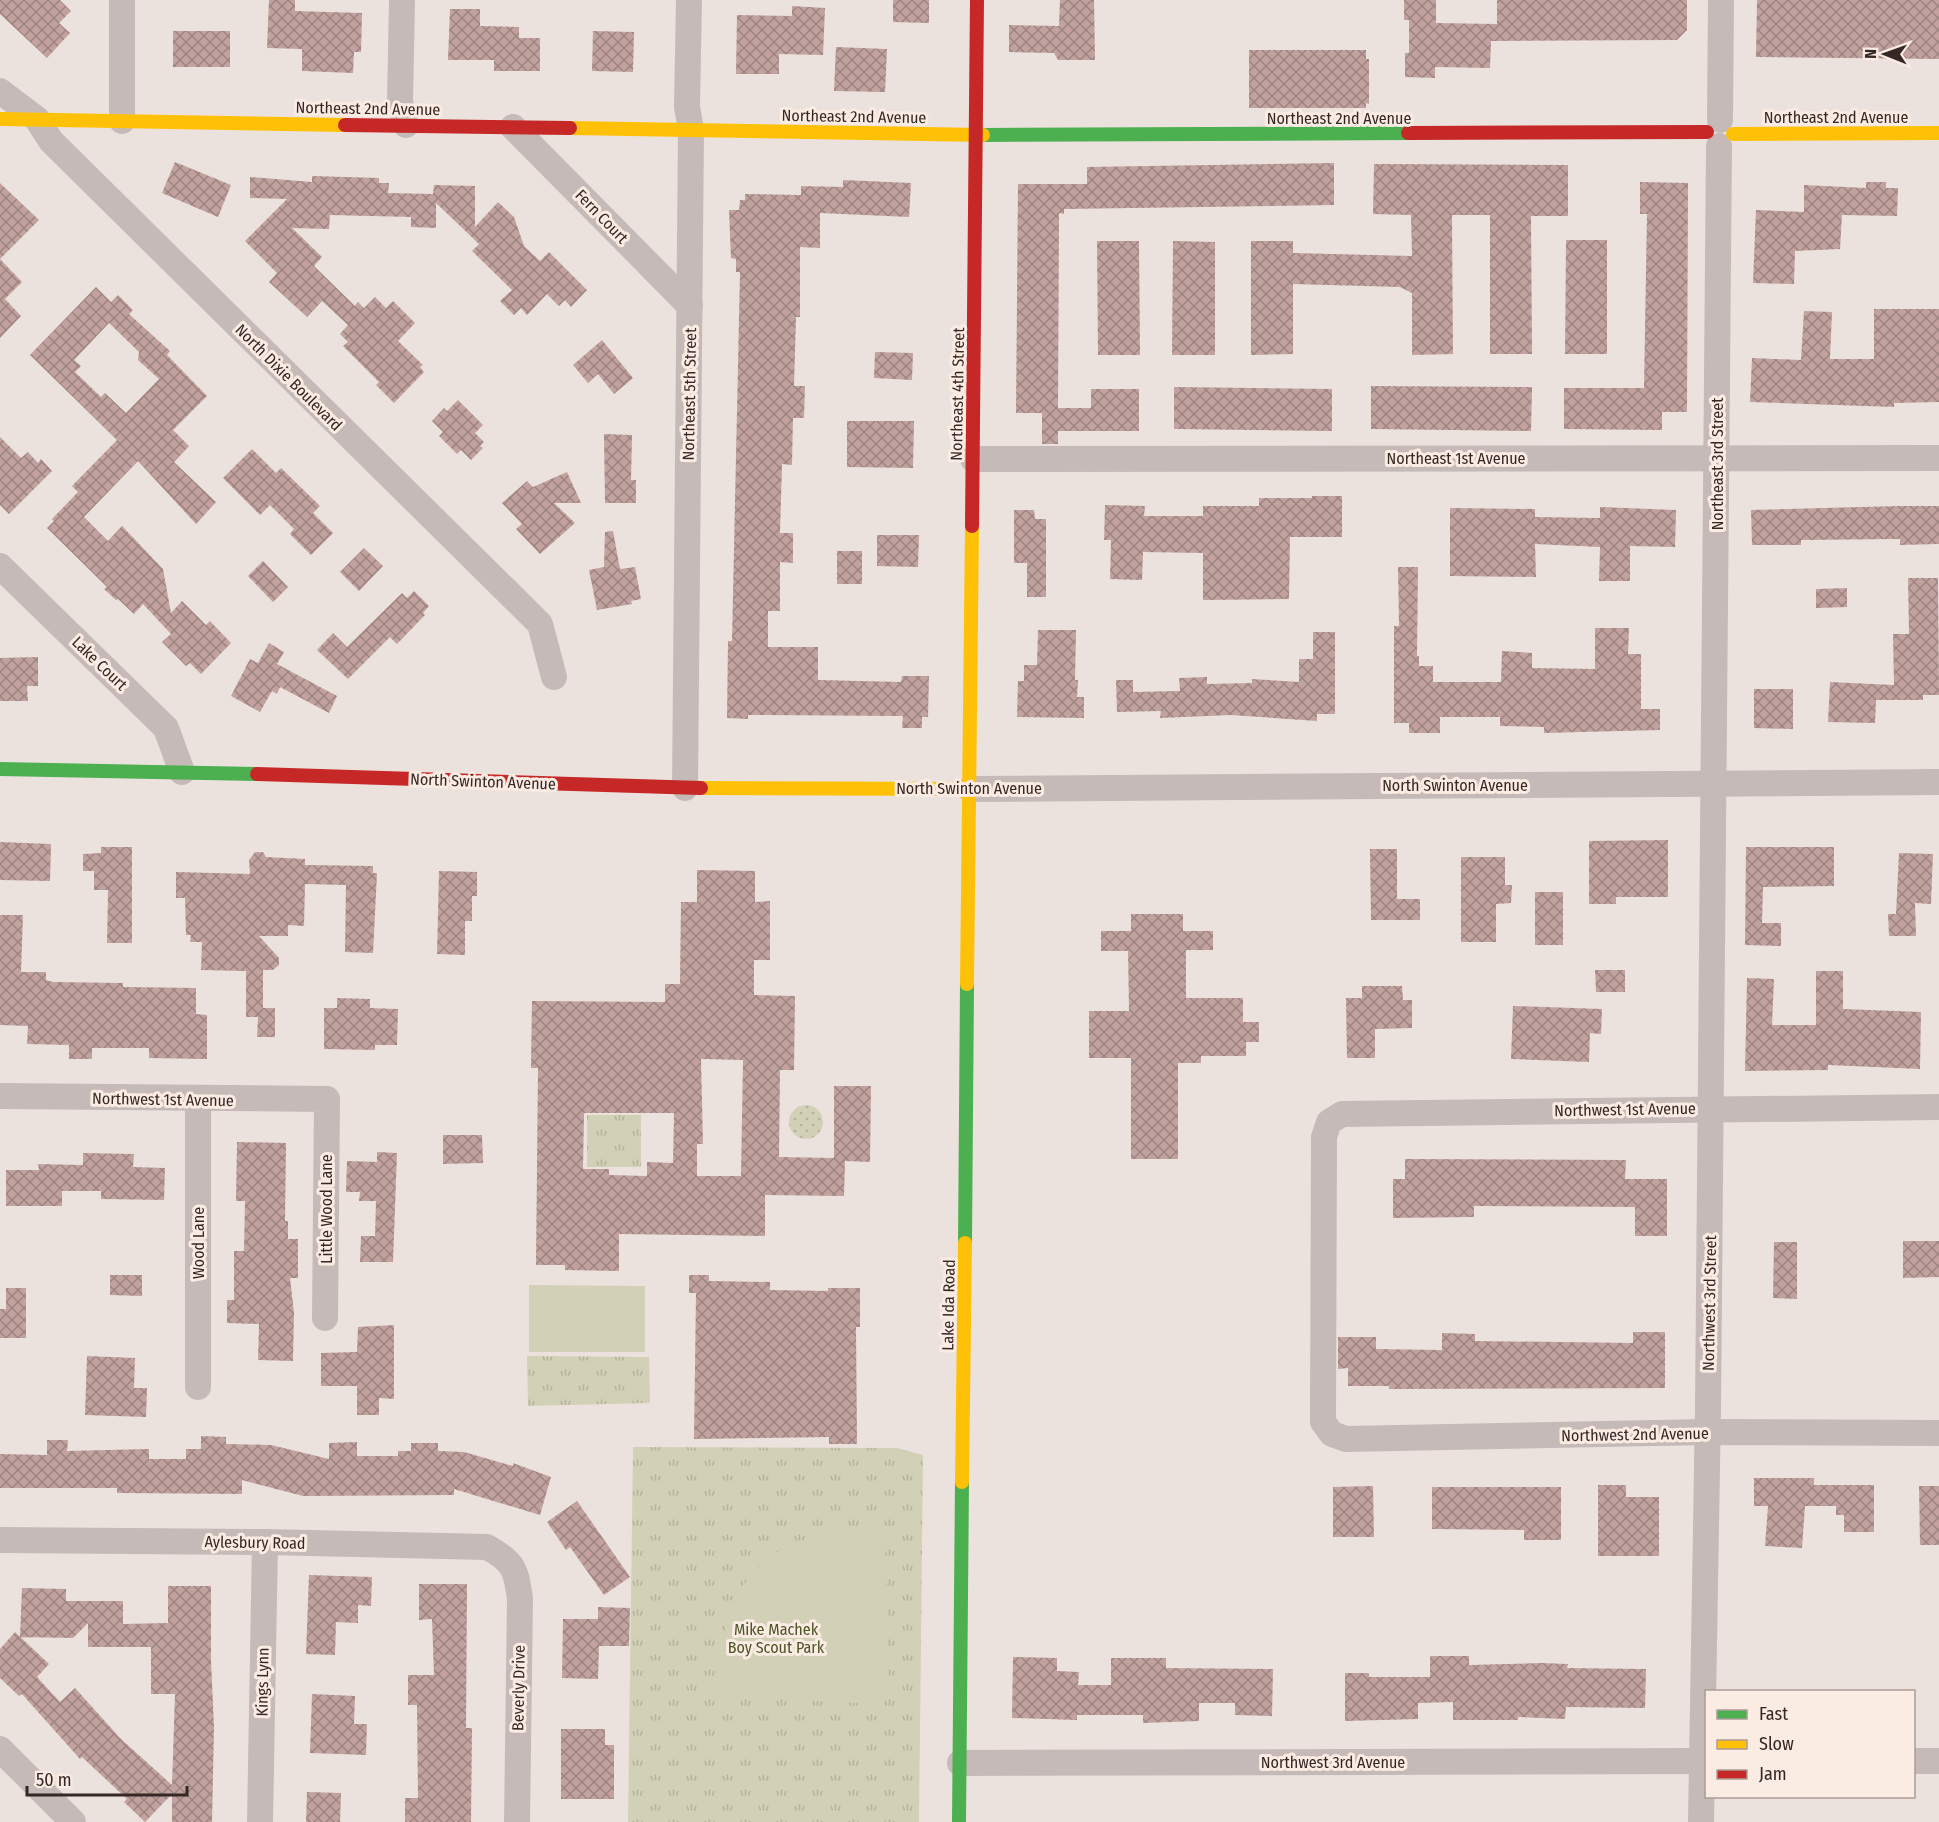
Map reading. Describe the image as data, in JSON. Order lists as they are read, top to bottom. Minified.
{"streets":{"street":["Northeast 2nd Avenue","Fern Court","North Dixie Boulevard","Northeast 5th Street","Northeast 4th Street","Northeast 1st Avenue","Northeast 3rd Street","Lake Court","North Swinton Avenue","Northwest 1st Avenue","Little Wood Lane","Wood Lane","Northwest 3rd Street","Lake Ida Road","Northwest 2nd Avenue","Aylesbury Road","Kings Lynn","Beverly Drive","Northwest 3rd Avenue"]},"crossings":[["Northeast 2nd Avenue","Fern Court"],["Northeast 2nd Avenue","North Dixie Boulevard"],["Northeast 2nd Avenue","Northeast 5th Street"],["Northeast 2nd Avenue","Northeast 4th Street"],["Northeast 2nd Avenue","Northeast 3rd Street"],["Fern Court","Northeast 5th Street"],["Northeast 5th Street","North Swinton Avenue"],["Northeast 4th Street","Northeast 1st Avenue"],["Northeast 4th Street","North Swinton Avenue"],["Northeast 4th Street","Lake Ida Road"],["Northeast 1st Avenue","Northeast 3rd Street"],["Northeast 3rd Street","North Swinton Avenue"],["Northeast 3rd Street","Northwest 3rd Street"],["Lake Court","North Swinton Avenue"],["North Swinton Avenue","Northwest 3rd Street"],["North Swinton Avenue","Lake Ida Road"],["Northwest 1st Avenue","Little Wood Lane"],["Northwest 1st Avenue","Wood Lane"],["Northwest 1st Avenue","Northwest 3rd Street"],["Northwest 1st Avenue","Northwest 2nd Avenue"],["Northwest 3rd Street","Northwest 2nd Avenue"],["Northwest 3rd Street","Northwest 3rd Avenue"],["Lake Ida Road","Northwest 3rd Avenue"],["Aylesbury Road","Kings Lynn"],["Aylesbury Road","Beverly Drive"]],"parks":["Mike Machek Boy Scout Park"],"legend":["Fast","Slow","Jam"],"scale_bar":"50 m","north":"left"}
